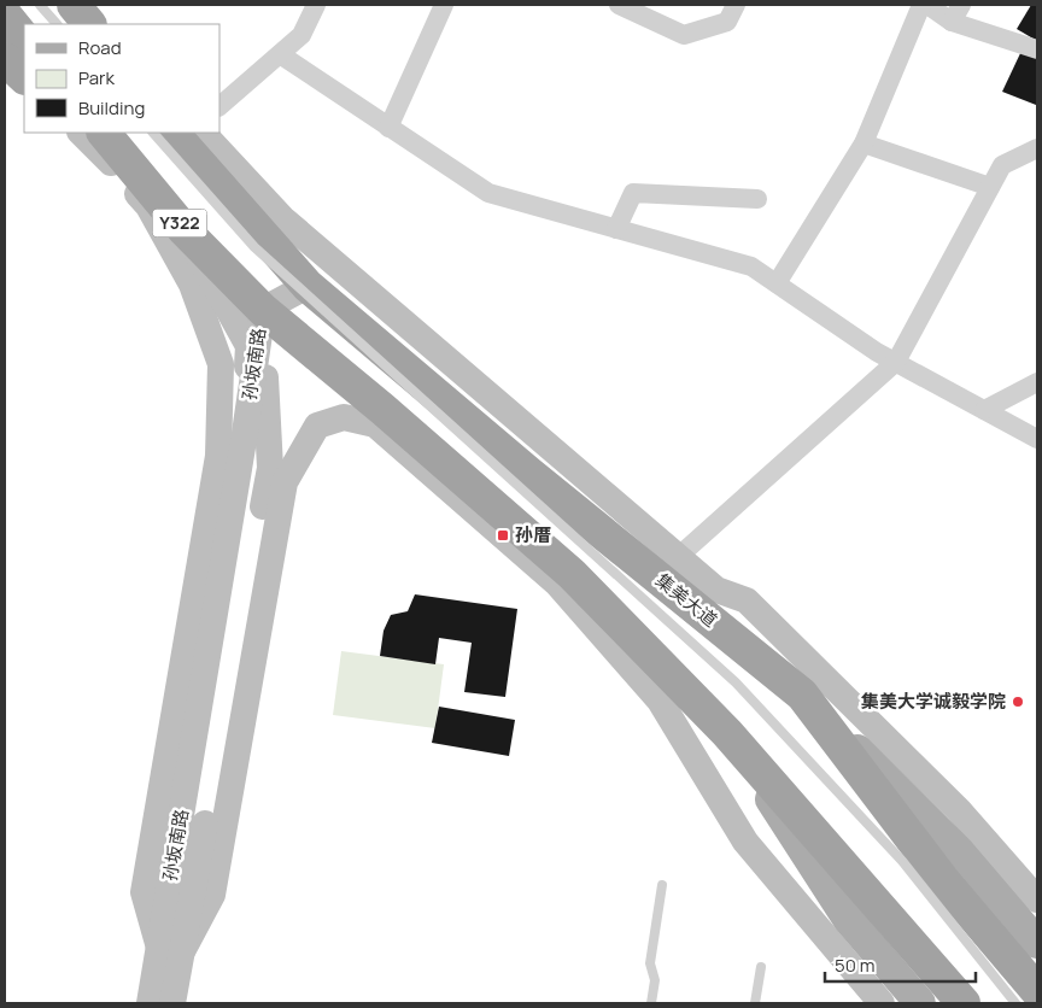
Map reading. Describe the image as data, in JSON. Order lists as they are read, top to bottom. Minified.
{"streets":{"highway":["Y322","集美大道"],"main road":["孙坂南路"]},"crossings":[["Y322","孙坂南路"],["Y322","集美大道"]],"places":{"transit":["孙厝"],"other":["集美大学诚毅学院"]},"legend":["Road","Park","Building"],"scale_bar":"50 m"}
